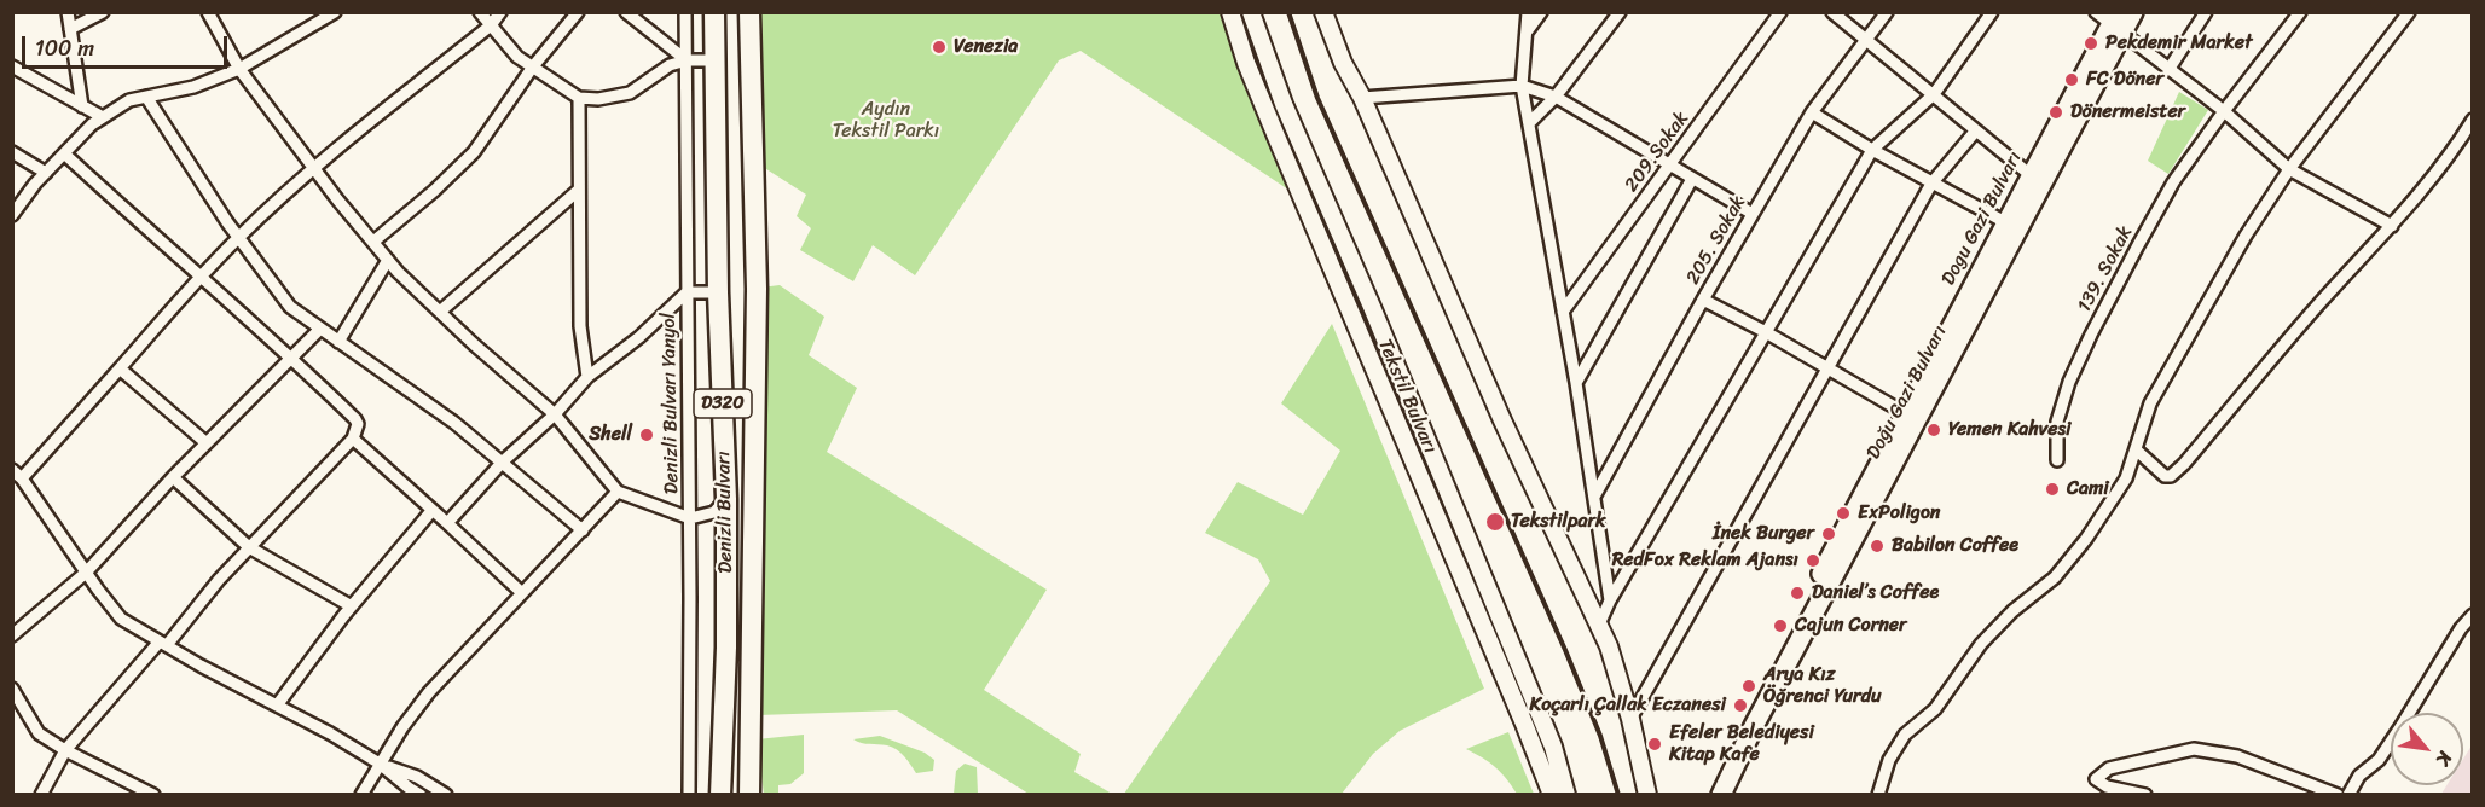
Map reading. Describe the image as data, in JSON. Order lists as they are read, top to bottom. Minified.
{"streets":{"highway":["D320","Denizli Bulvarı"],"main road":["Dogu Gazi Bulvarı","Doğu Gazi Bulvarı","Tekstil Bulvarı"],"street":["209.Sokak","205. Sokak","139. Sokak","Denizli Bulvarı Yanyol"]},"crossings":[["Dogu Gazi Bulvarı","Doğu Gazi Bulvarı"]],"parks":["Aydın Tekstil Parkı"],"places":["Pekdemir Market","Venezia","FC Döner","Dönermeister","Yemen Kahvesi","Shell","Cami","ExPoligon","Tekstilpark","İnek Burger","Babilon Coffee","RedFox Reklam Ajansı","Daniel’s Coffee","Cajun Corner","Arya Kız Öğrenci Yurdu","Koçarlı Çallak Eczanesi","Efeler Belediyesi Kitap Kafe"],"scale_bar":"100 m","north":"bottom right"}
